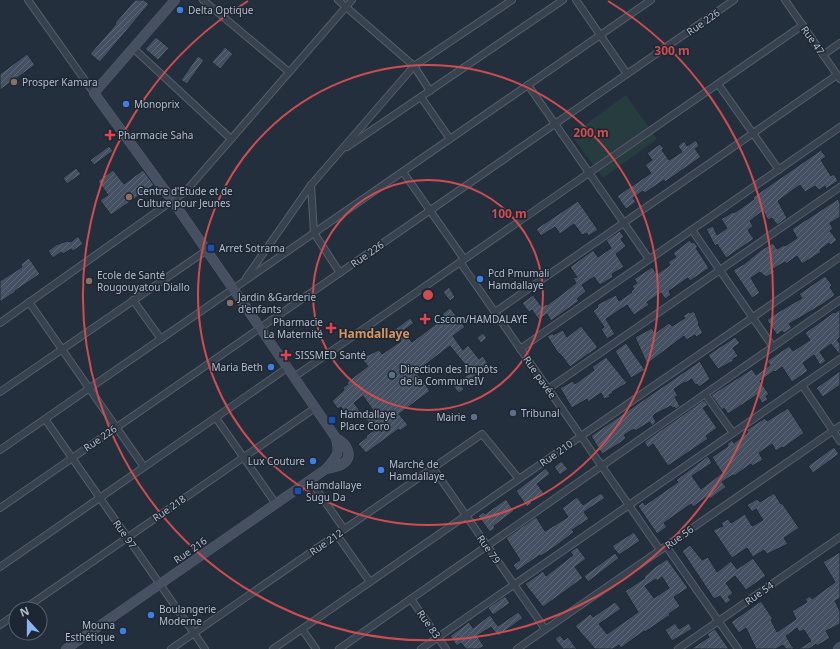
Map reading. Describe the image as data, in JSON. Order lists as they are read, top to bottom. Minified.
{"streets":{"street":["Rue 226","Rue 47","Rue pavée","Rue 210","Rue 218","Rue 97","Rue 56","Rue 212","Rue 79","Rue 216","Rue 54","Rue 83"]},"crossings":[["Rue 226","Rue pavée"],["Rue 226","Rue 97"],["Rue pavée","Rue 210"],["Rue pavée","Rue 56"],["Rue 210","Rue 212"],["Rue 210","Rue 79"],["Rue 218","Rue 97"],["Rue 218","Rue 216"],["Rue 97","Rue 212"],["Rue 97","Rue 216"],["Rue 56","Rue 79"],["Rue 212","Rue 79"]],"districts":["Hamdallaye"],"places":{"other":["Delta Optique","Prosper Kamara","Monoprix","Centre d'Etude et de Culture pour Jeunes","Pcd Pmumali Hamdallaye","Ecole de Santé Rougouyatou Diallo","Jardin &Garderie d'enfants","Maria Beth","Direction des Impôts de la CommuneIV","Tribunal","Mairie","Lux Couture","Marché de Hamdallaye","Boulangerie Moderne","Mouna Esthétique"],"health":["Pharmacie Saha","Cscom/HAMDALAYE","Pharmacie La Maternité","SISSMED Santé"],"transit":["Arret Sotrama","Hamdallaye Place Coro","Hamdallaye Sugu Da"]},"north":"top","rings":["300 m","200 m","100 m"]}
